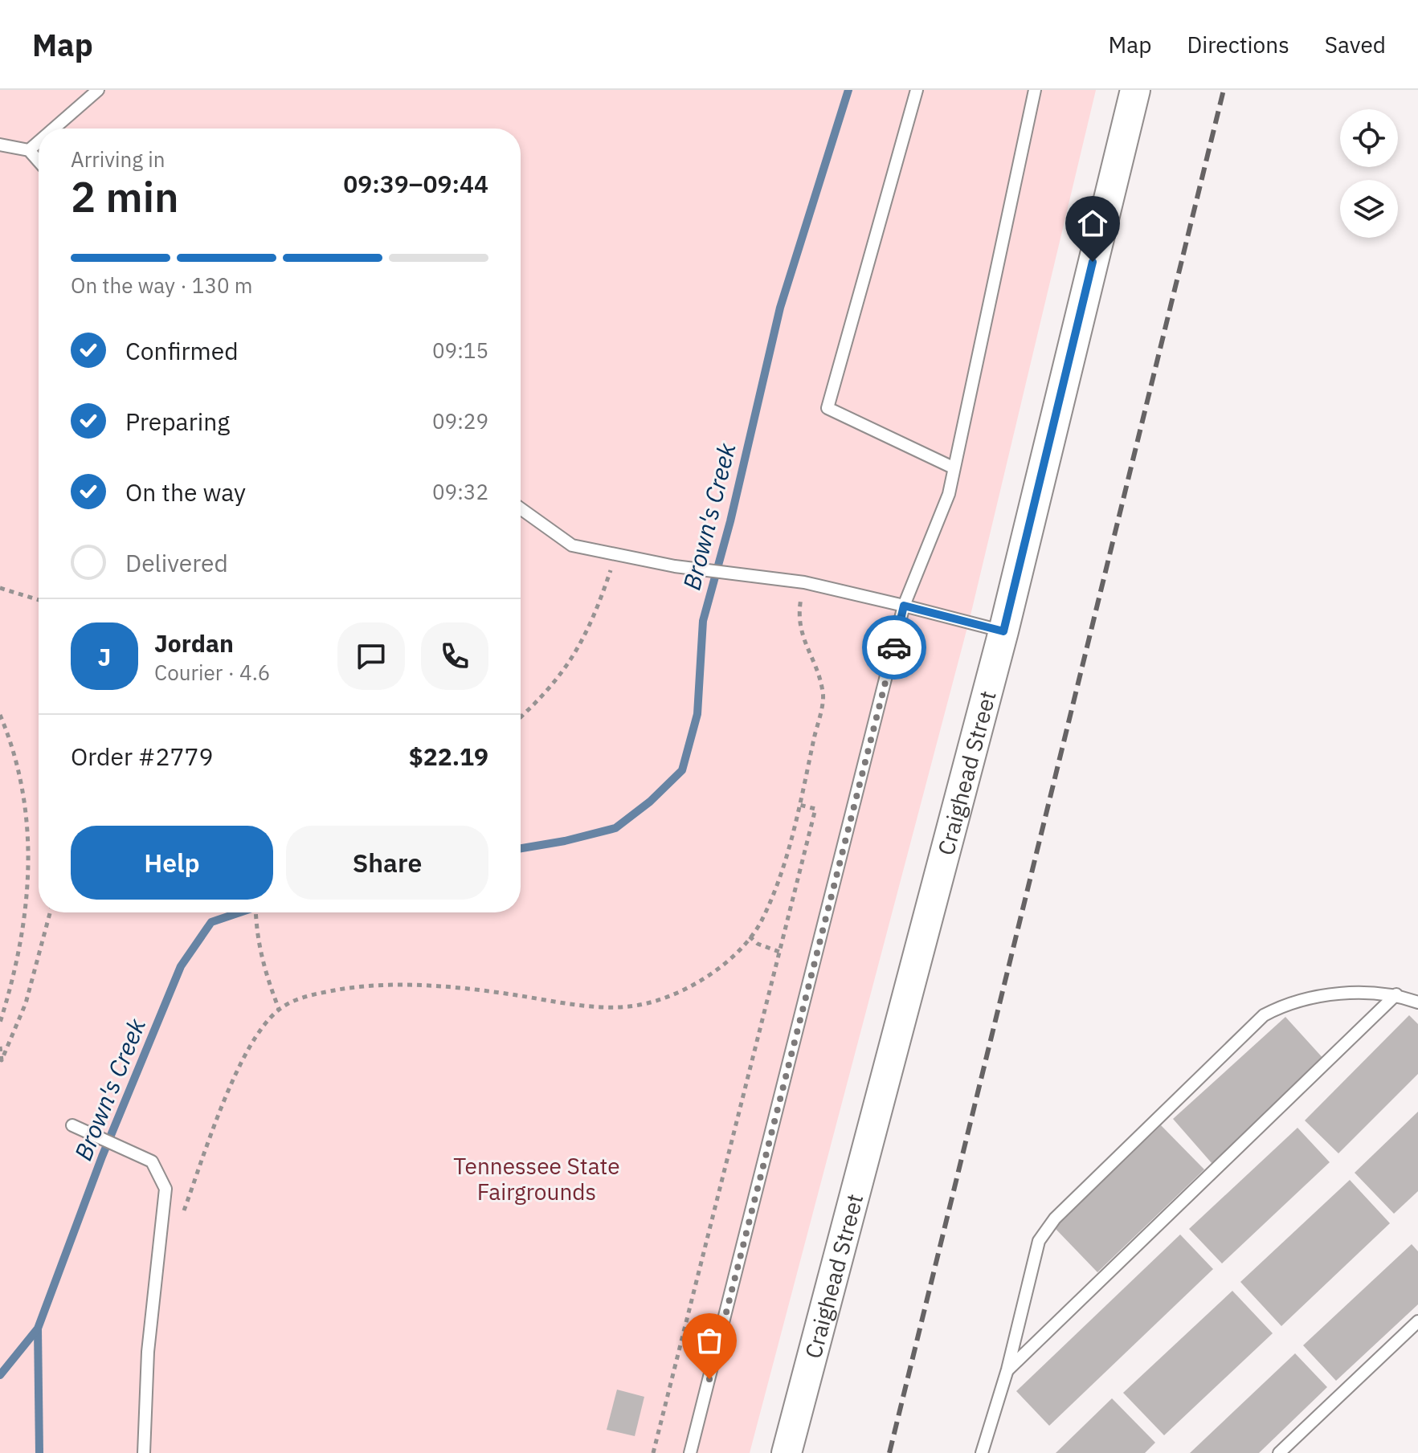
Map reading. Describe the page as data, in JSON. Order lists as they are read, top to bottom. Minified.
{"streets":{"street":["Craighead Street"]},"water":["Brown's Creek"],"parks":["Tennessee State Fairgrounds"],"page":{"header":"Map","nav":["Map","Directions","Saved"],"heading":["2 min","Arriving in","09:39–09:44"],"panel":["Jordan","Courier · 4.6","Order #2779","$22.19"],"bar":"On the way · 130 m","list":[["Confirmed","09:15"],["Preparing","09:29"],["On the way","09:32"],"Delivered"],"round":"J","buttons":["Help","Share"]}}
